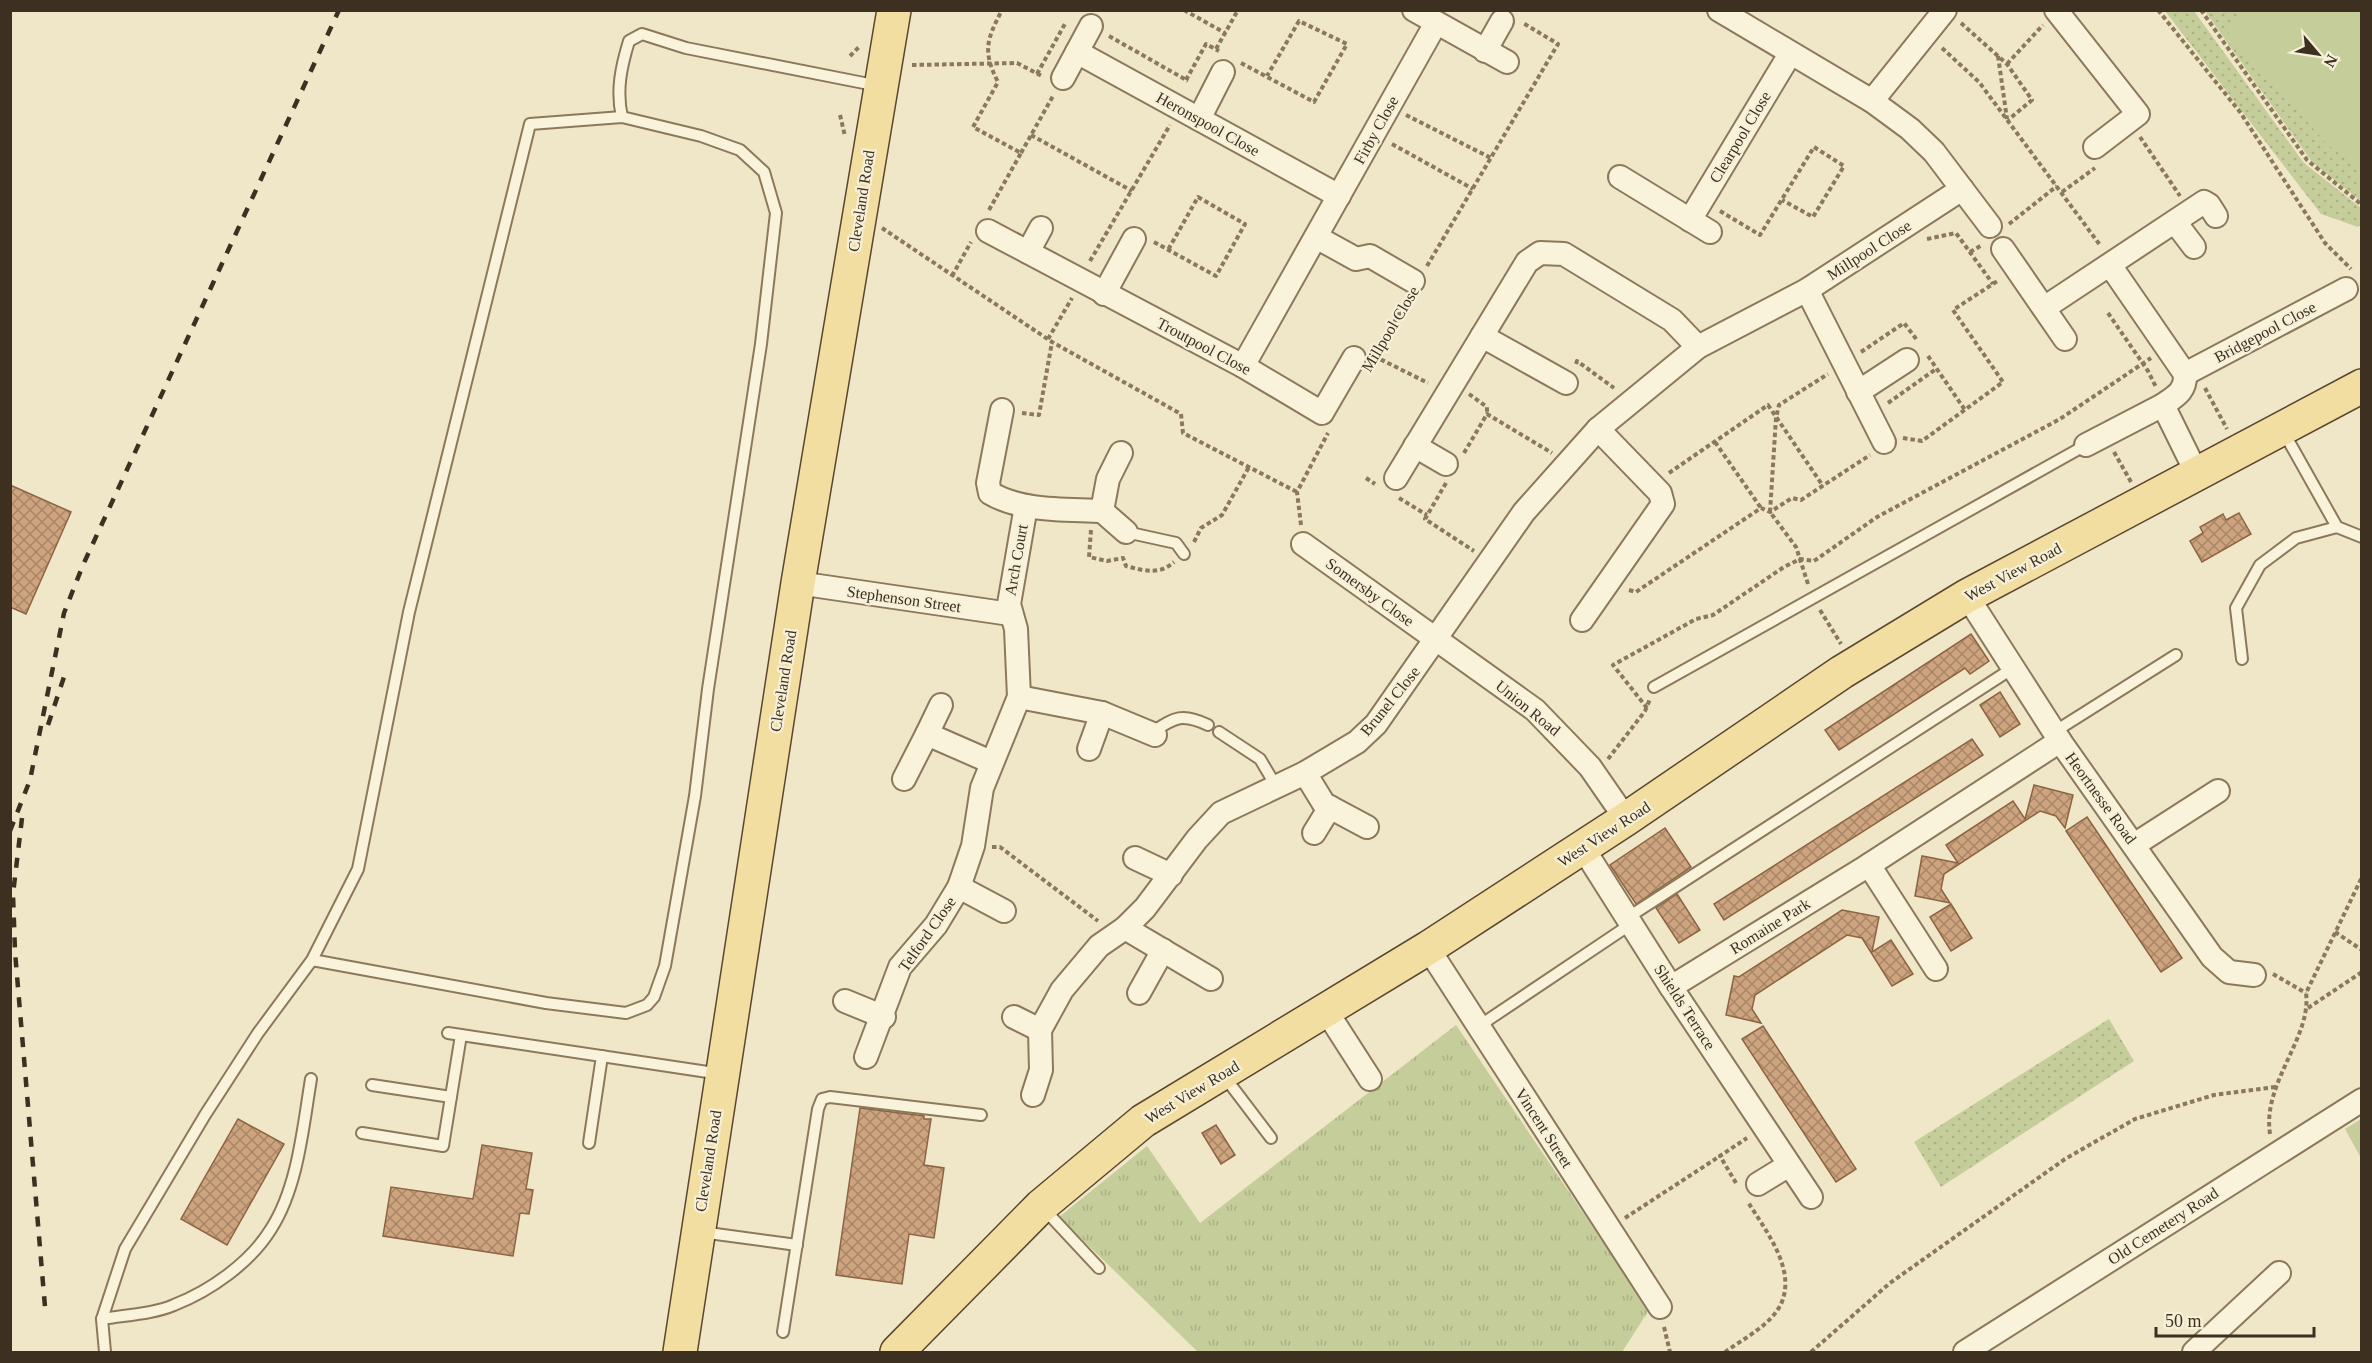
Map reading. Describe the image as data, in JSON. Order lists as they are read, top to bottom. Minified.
{"streets":{"main road":["Cleveland Road","West View Road"],"street":["Heronspool Close","Firby Close","Clearpool Close","Millpool Close","Bridgepool Close","Troutpool Close","Arch Court","Somersby Close","Stephenson Street","Brunel Close","Union Road","Heortnesse Road","Romaine Park","Telford Close","Shields Terrace","Vincent Street","Old Cemetery Road"]},"crossings":[["Heronspool Close","Firby Close"],["Firby Close","Troutpool Close"],["Cleveland Road","Stephenson Street"],["Millpool Close","Troutpool Close"],["Millpool Close","Somersby Close"],["Millpool Close","Brunel Close"],["Millpool Close","Union Road"],["Arch Court","Stephenson Street"],["Arch Court","Telford Close"],["West View Road","Union Road"],["West View Road","Heortnesse Road"],["West View Road","Shields Terrace"],["West View Road","Vincent Street"],["Somersby Close","Brunel Close"],["Somersby Close","Union Road"],["Stephenson Street","Telford Close"],["Brunel Close","Union Road"],["Heortnesse Road","Romaine Park"],["Romaine Park","Shields Terrace"]],"scale_bar":"50 m","north":"bottom right"}
